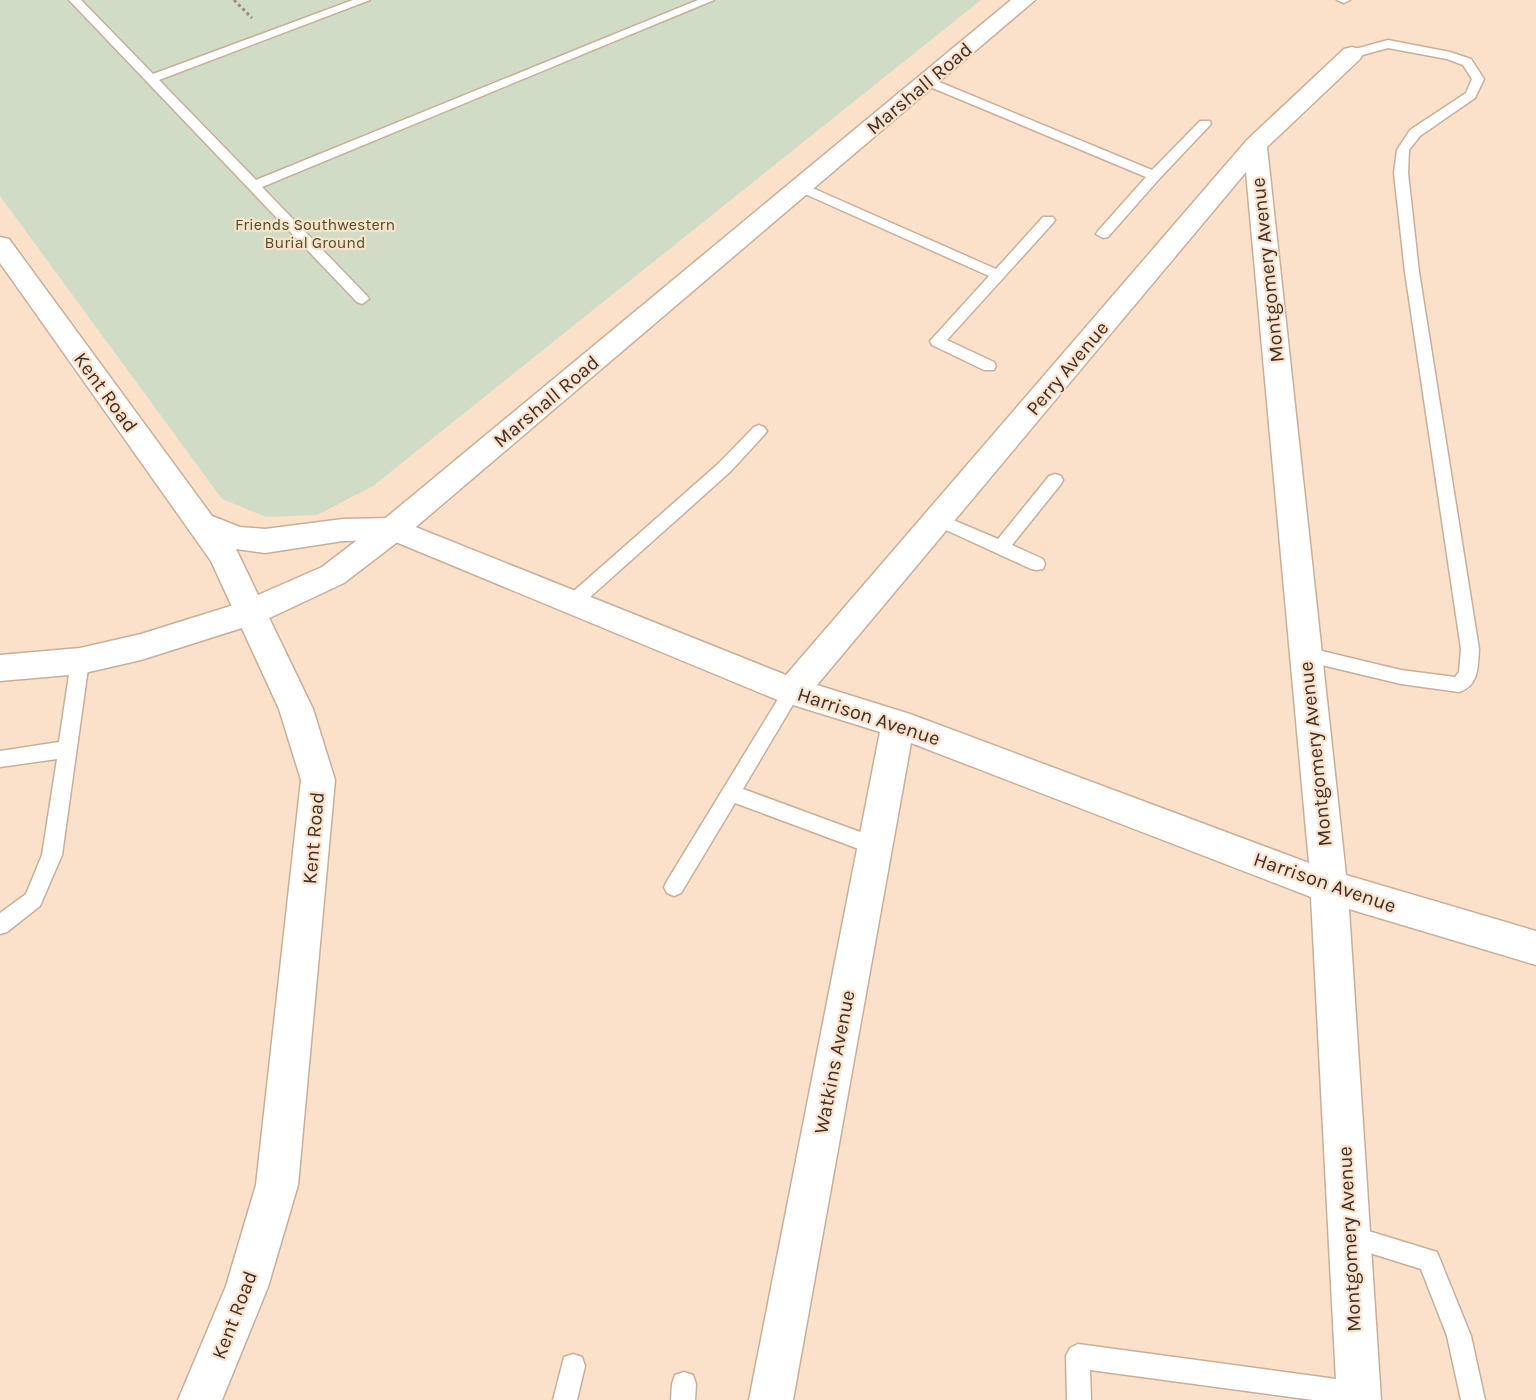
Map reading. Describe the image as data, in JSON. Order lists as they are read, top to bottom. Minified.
{"streets":{"street":["Marshall Road","Montgomery Avenue","Perry Avenue","Kent Road","Harrison Avenue","Watkins Avenue"]},"crossings":[["Marshall Road","Kent Road"],["Marshall Road","Harrison Avenue"],["Montgomery Avenue","Perry Avenue"],["Montgomery Avenue","Harrison Avenue"],["Perry Avenue","Harrison Avenue"],["Kent Road","Harrison Avenue"],["Harrison Avenue","Watkins Avenue"]],"parks":["Friends Southwestern Burial Ground"]}
